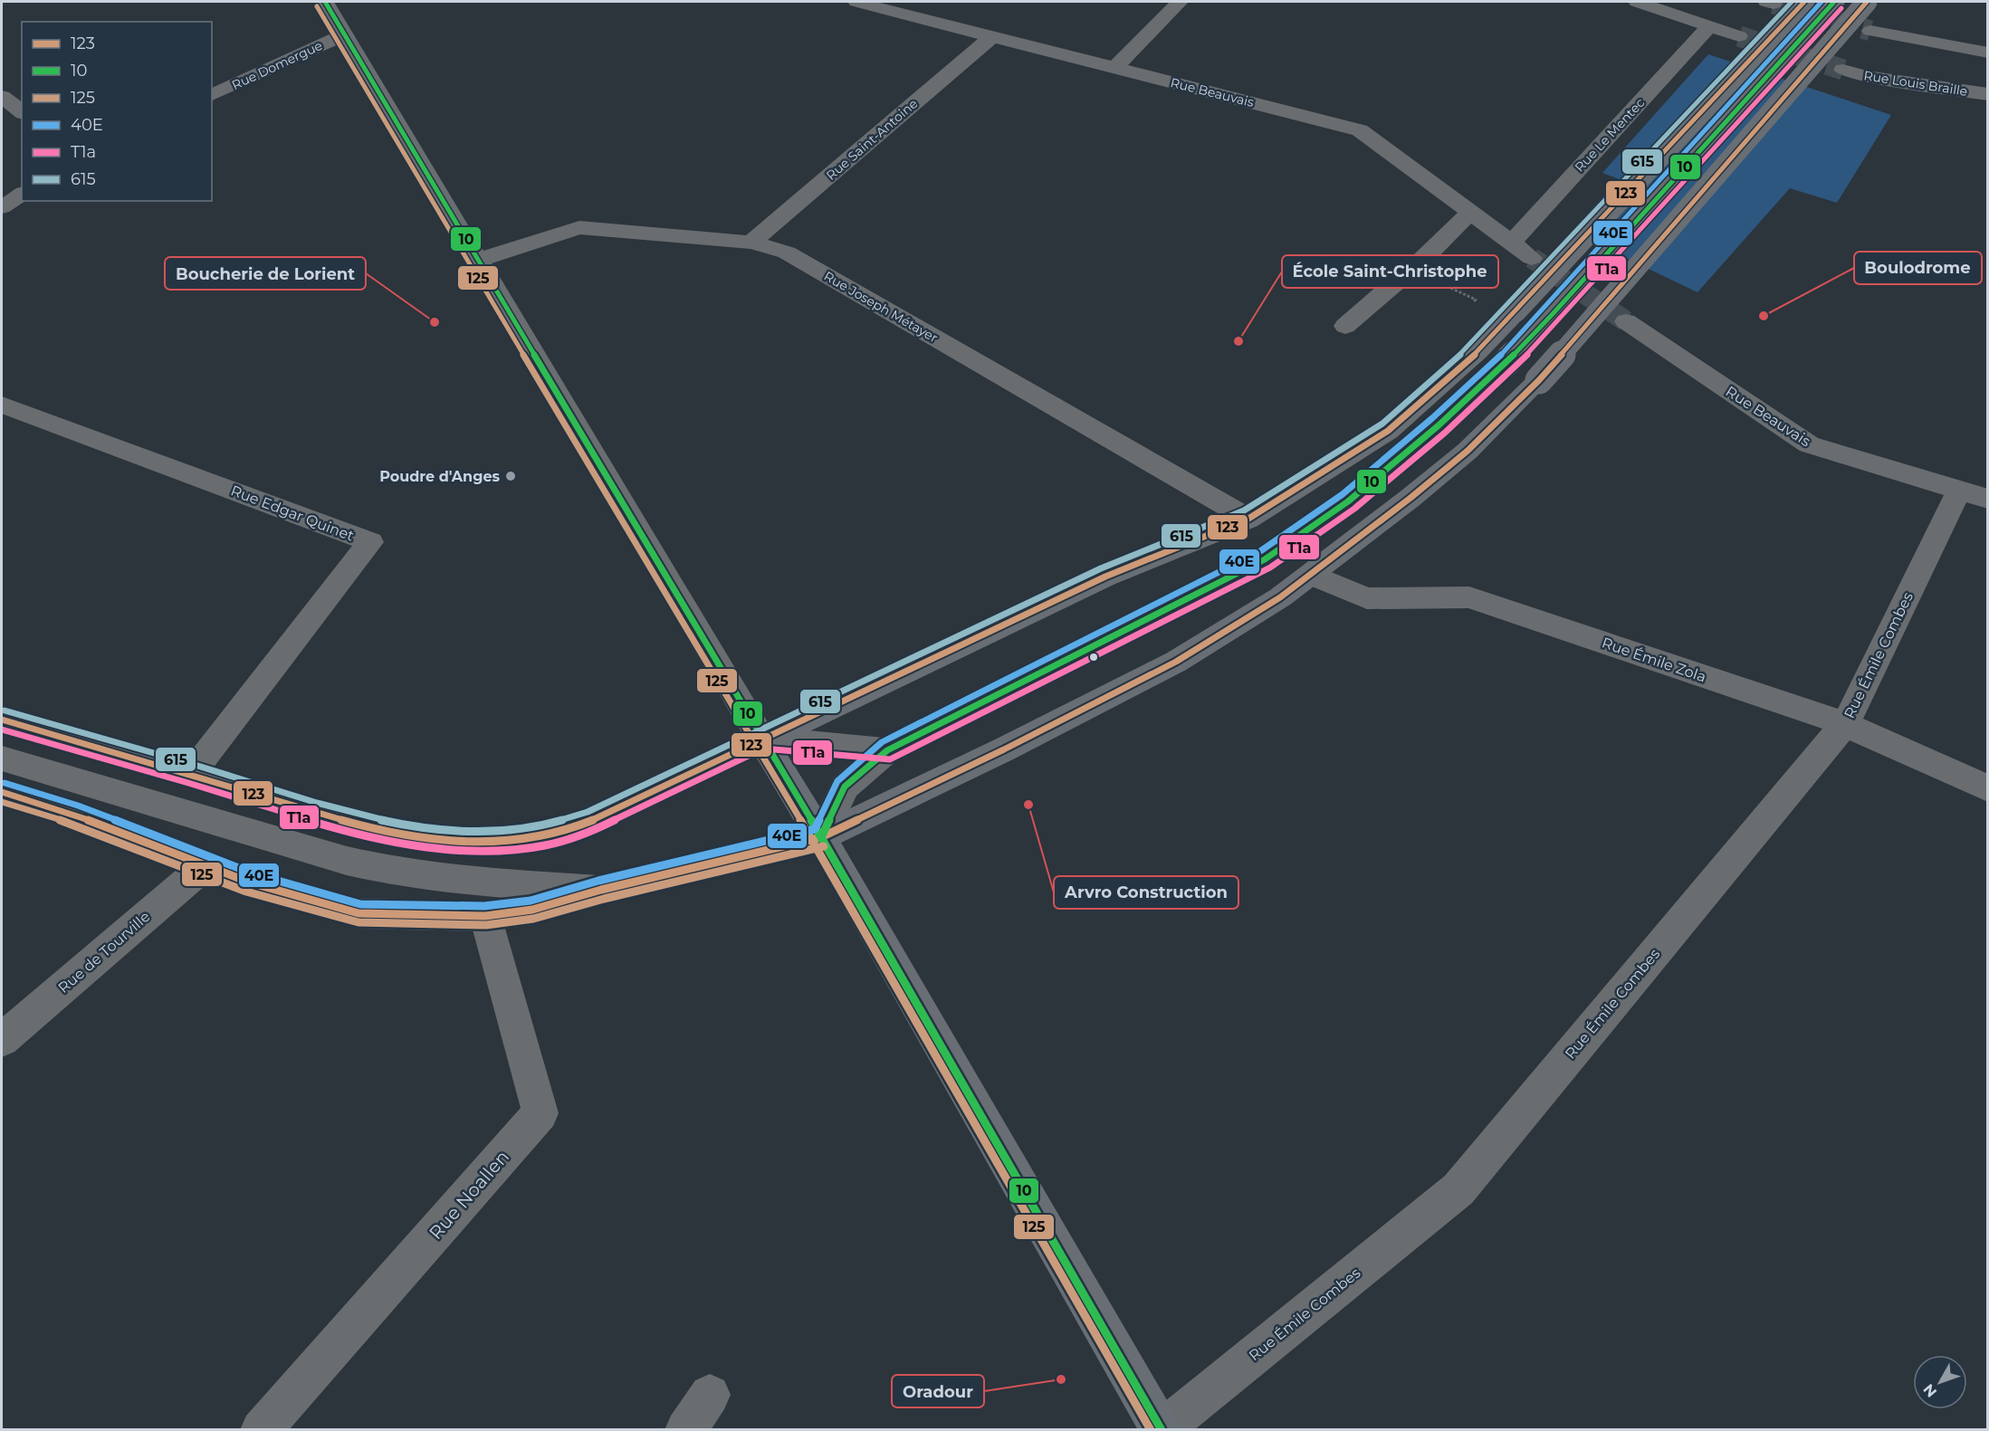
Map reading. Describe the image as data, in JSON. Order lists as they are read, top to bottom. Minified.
{"streets":{"street":["Rue Domergue","Rue Louis Braille","Rue Beauvais","Rue Le Mentec","Rue Saint-Antoine","Rue Joseph Métayer","Rue Edgar Quinet","Rue Émile Combes","Rue Émile Zola","Rue de Tourville","Rue Noallen"]},"crossings":[["Rue Beauvais","Rue Le Mentec"],["Rue Beauvais","Rue Saint-Antoine"],["Rue Beauvais","Rue Émile Combes"],["Rue Saint-Antoine","Rue Joseph Métayer"],["Rue Émile Combes","Rue Émile Zola"]],"places":["Boulodrome","Boucherie de Lorient","École Saint-Christophe","Poudre d'Anges","Arvro Construction","Oradour"],"lines":["transit line 123","transit line 10","transit line 40E","transit line 615","transit line 125","transit line T1a"],"legend":["123","10","125","40E","T1a","615"],"north":"bottom left"}
